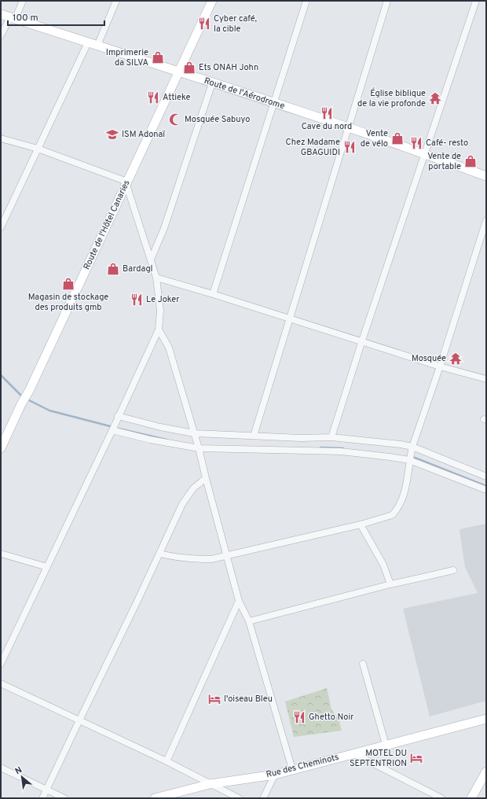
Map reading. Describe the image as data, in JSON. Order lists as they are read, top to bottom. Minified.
{"streets":{"street":["Route de l'Aérodrome","Route de l'Hôtel Canaries","Rue des Cheminots"]},"crossings":[["Route de l'Aérodrome","Route de l'Hôtel Canaries"]],"places":{"restaurant":["Cyber café, la cible","Attieke","Cave du nord","Café- resto","Chez Madame GBAGUIDI","Le Joker","Ghetto Noir"],"shop":["Imprimerie da SILVA","Ets ONAH John","Vente de vélo","Vente de portable","Bardagl","Magasin de stockage des produits gmb"],"temple":["Église biblique de la vie profonde","Mosquée"],"mosque":["Mosquée Sabuyo"],"school or university":["ISM Adonaï"],"hotel":["l'oiseau Bleu","MOTEL DU SEPTENTRION"]},"scale_bar":"100 m","north":"top left"}
